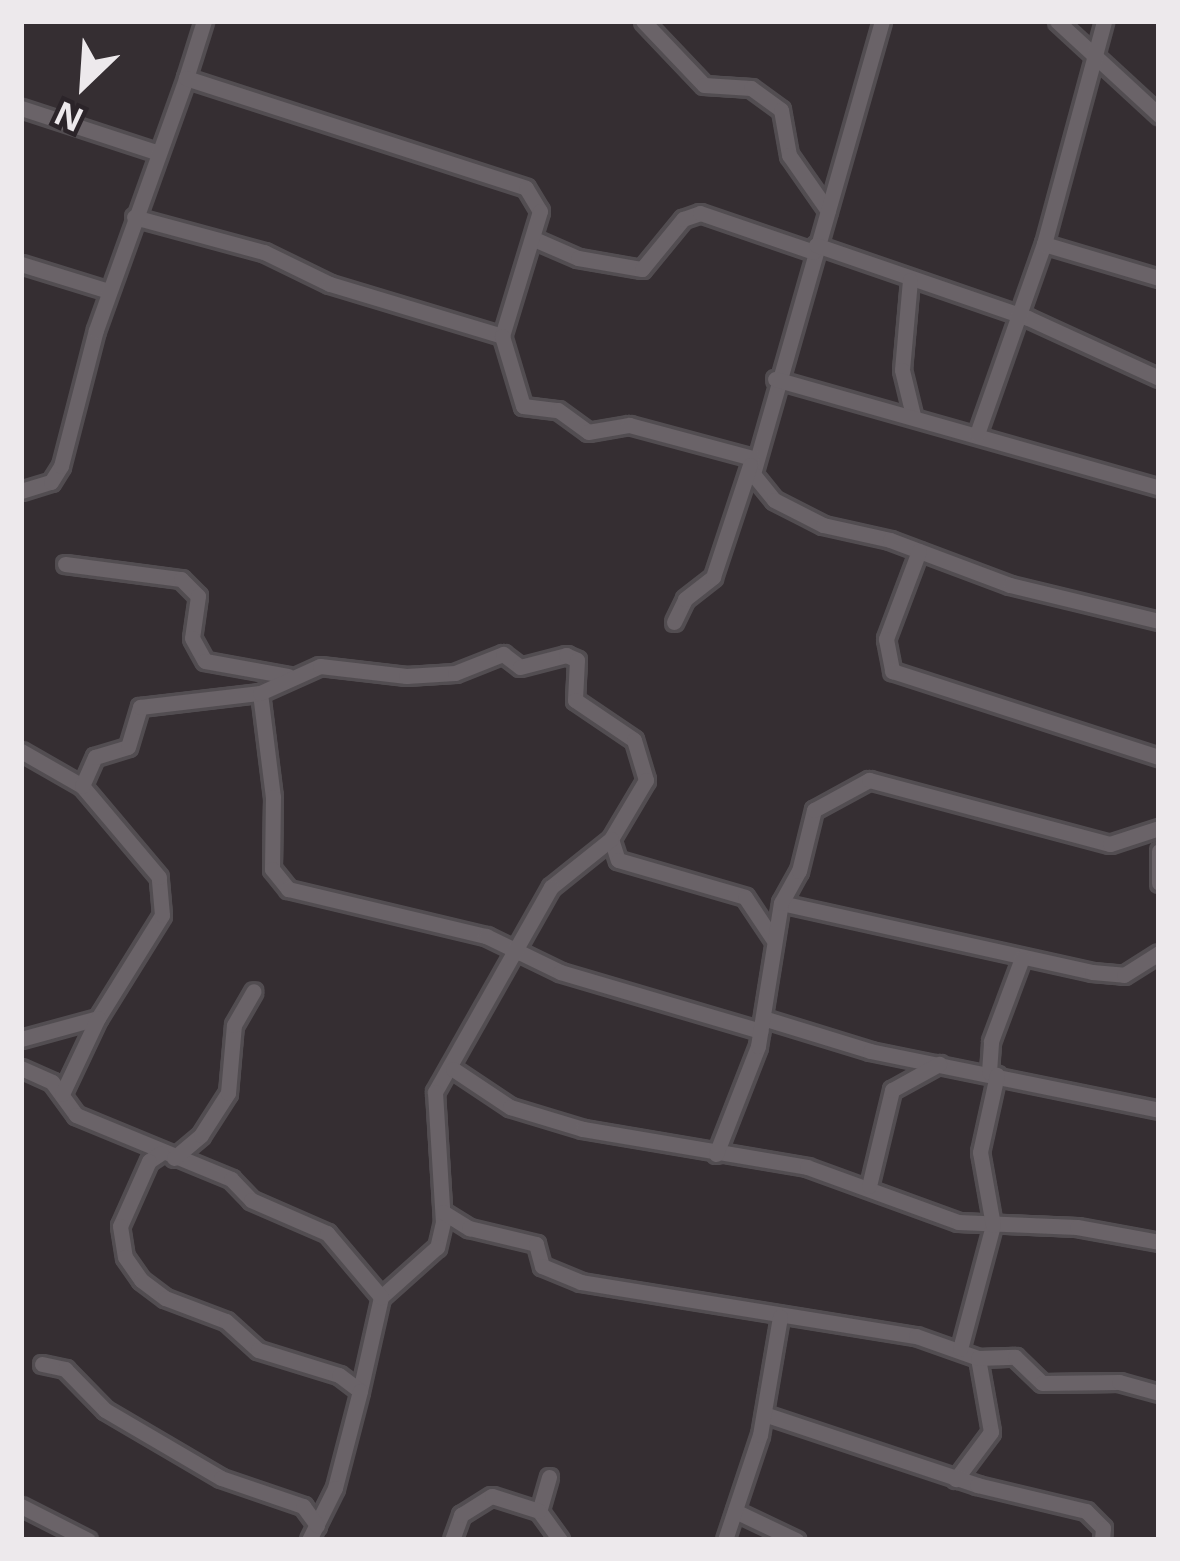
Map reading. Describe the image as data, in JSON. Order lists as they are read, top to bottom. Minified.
{"north":"bottom left"}
